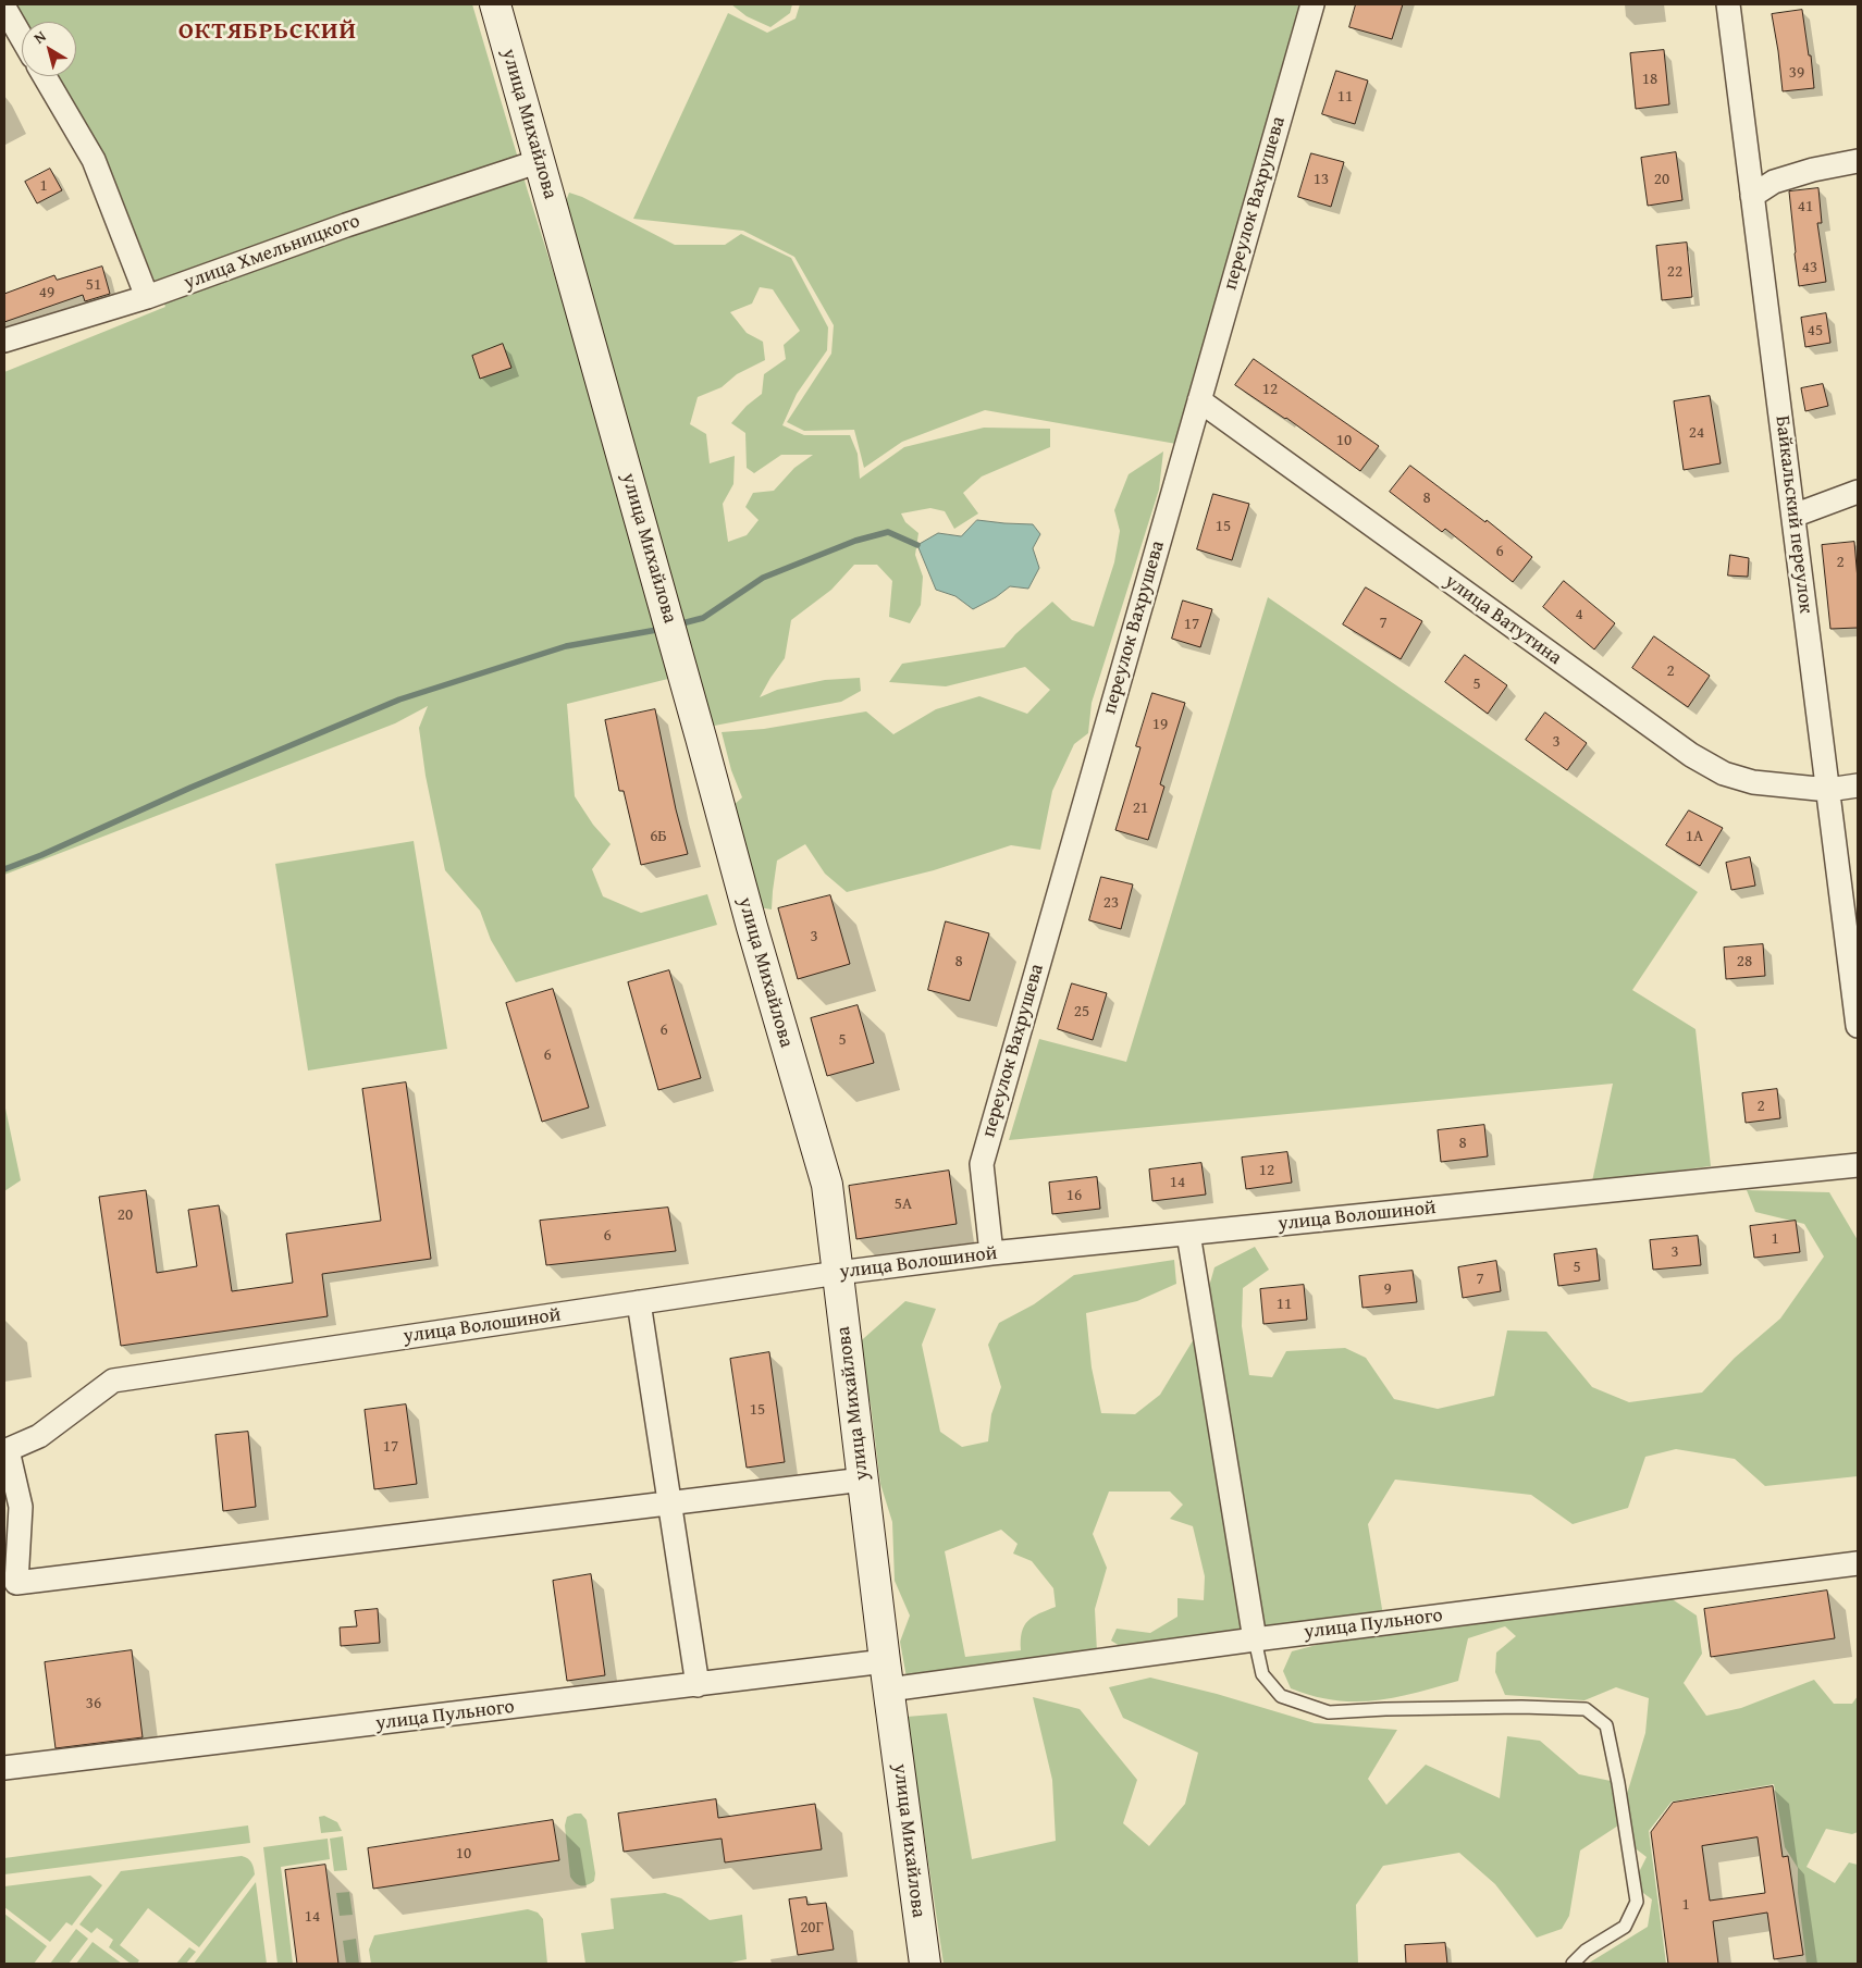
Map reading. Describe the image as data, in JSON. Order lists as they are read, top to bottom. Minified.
{"streets":{"street":["улица Михайлова","переулок Вахрушева","улица Хмельницкого","Байкальский переулок","улица Ватутина","улица Волошиной","улица Пульного"]},"crossings":[["улица Михайлова","улица Хмельницкого"],["улица Михайлова","улица Волошиной"],["улица Михайлова","улица Пульного"],["переулок Вахрушева","улица Ватутина"],["переулок Вахрушева","улица Волошиной"],["Байкальский переулок","улица Ватутина"]],"districts":["ОКТЯБРЬСКИЙ"],"house_numbers":["39","18","11","13","20","1","41","43","22","51","49","45","12","24","10","8","15","6","2","4","7","17","2","5","19","3","21","6Б","1А","23","3","8","28","25","6","5","6","2","8","12","14","16","5А","20","6","1","3","5","7","9","11","15","17","36","10","1","14","20Г"],"north":"top left"}
